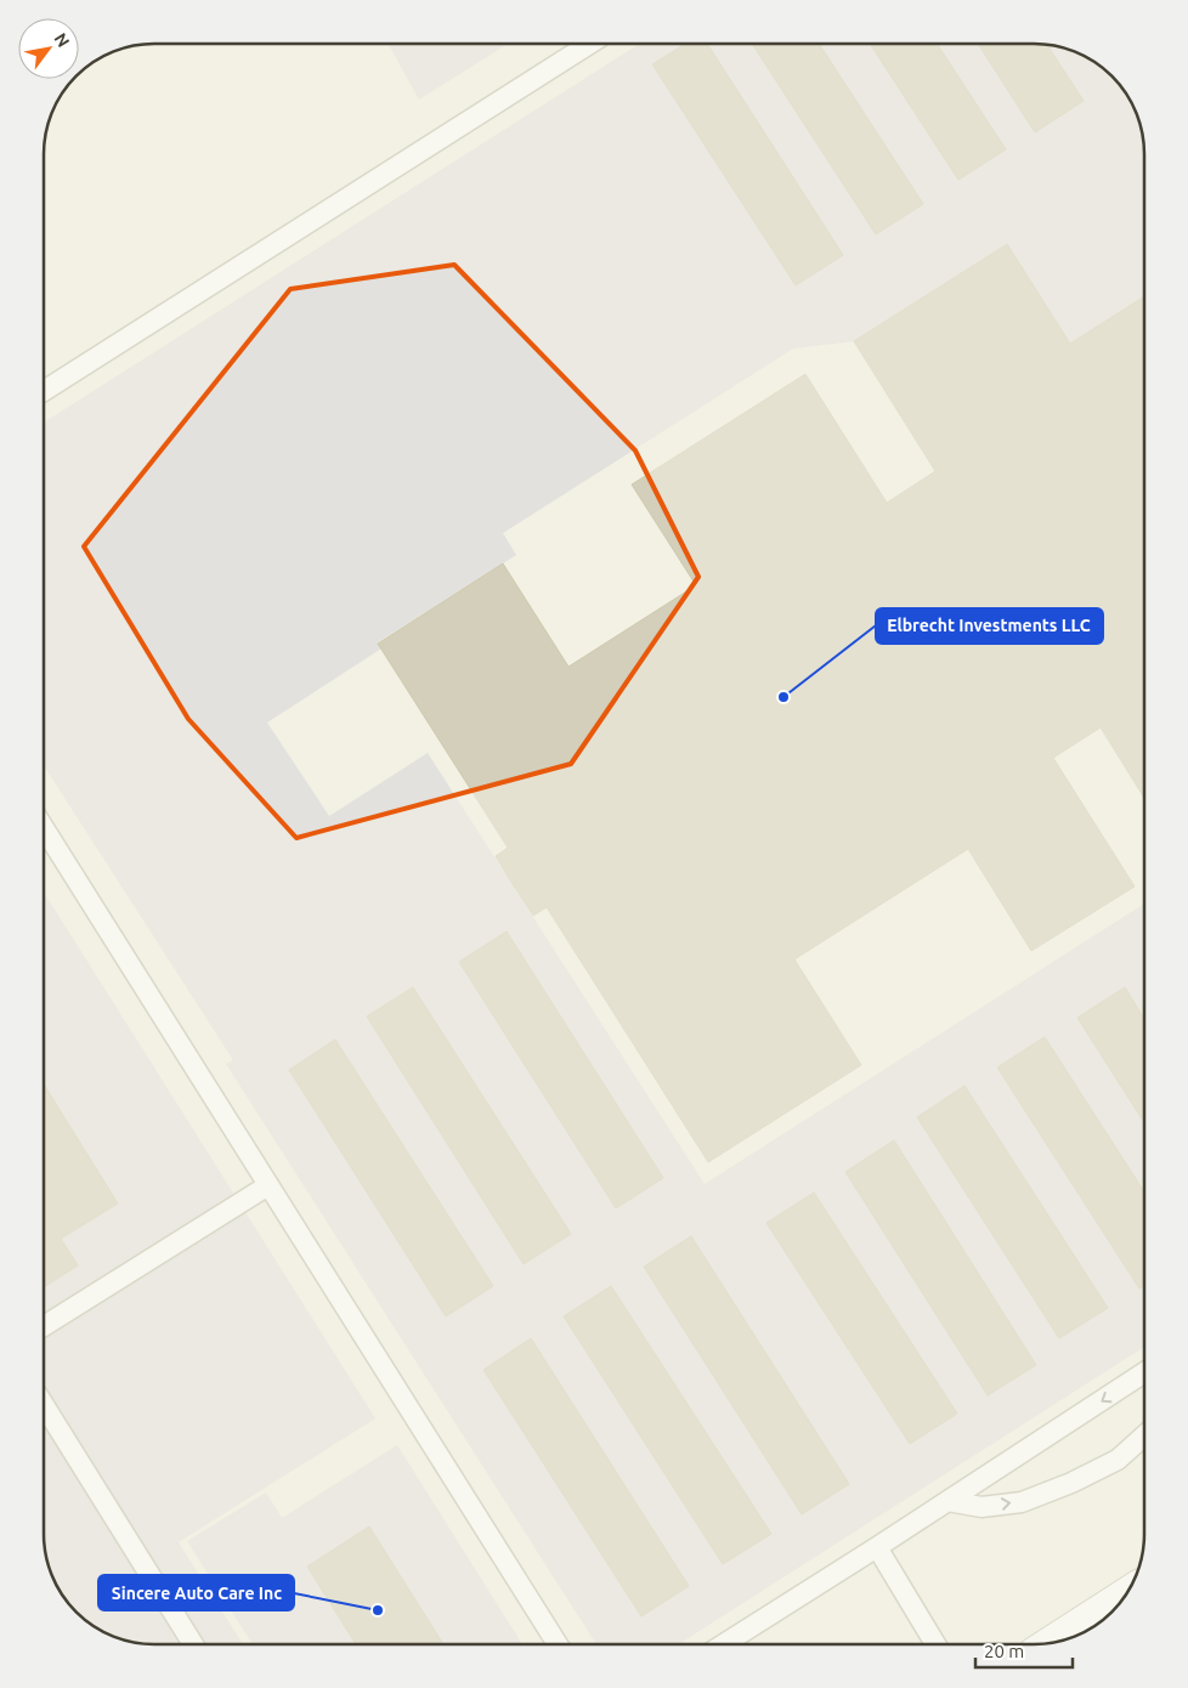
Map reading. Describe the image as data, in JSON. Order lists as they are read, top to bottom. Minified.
{"places":["Elbrecht Investments LLC","Sincere Auto Care Inc"],"scale_bar":"20 m","north":"top right"}
